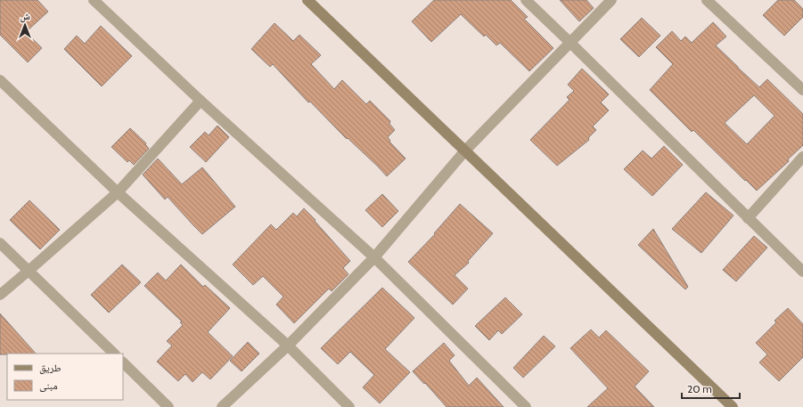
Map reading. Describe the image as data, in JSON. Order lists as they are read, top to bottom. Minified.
{"legend":["طريق","مبنى"],"scale_bar":"20 m","north":"top"}
